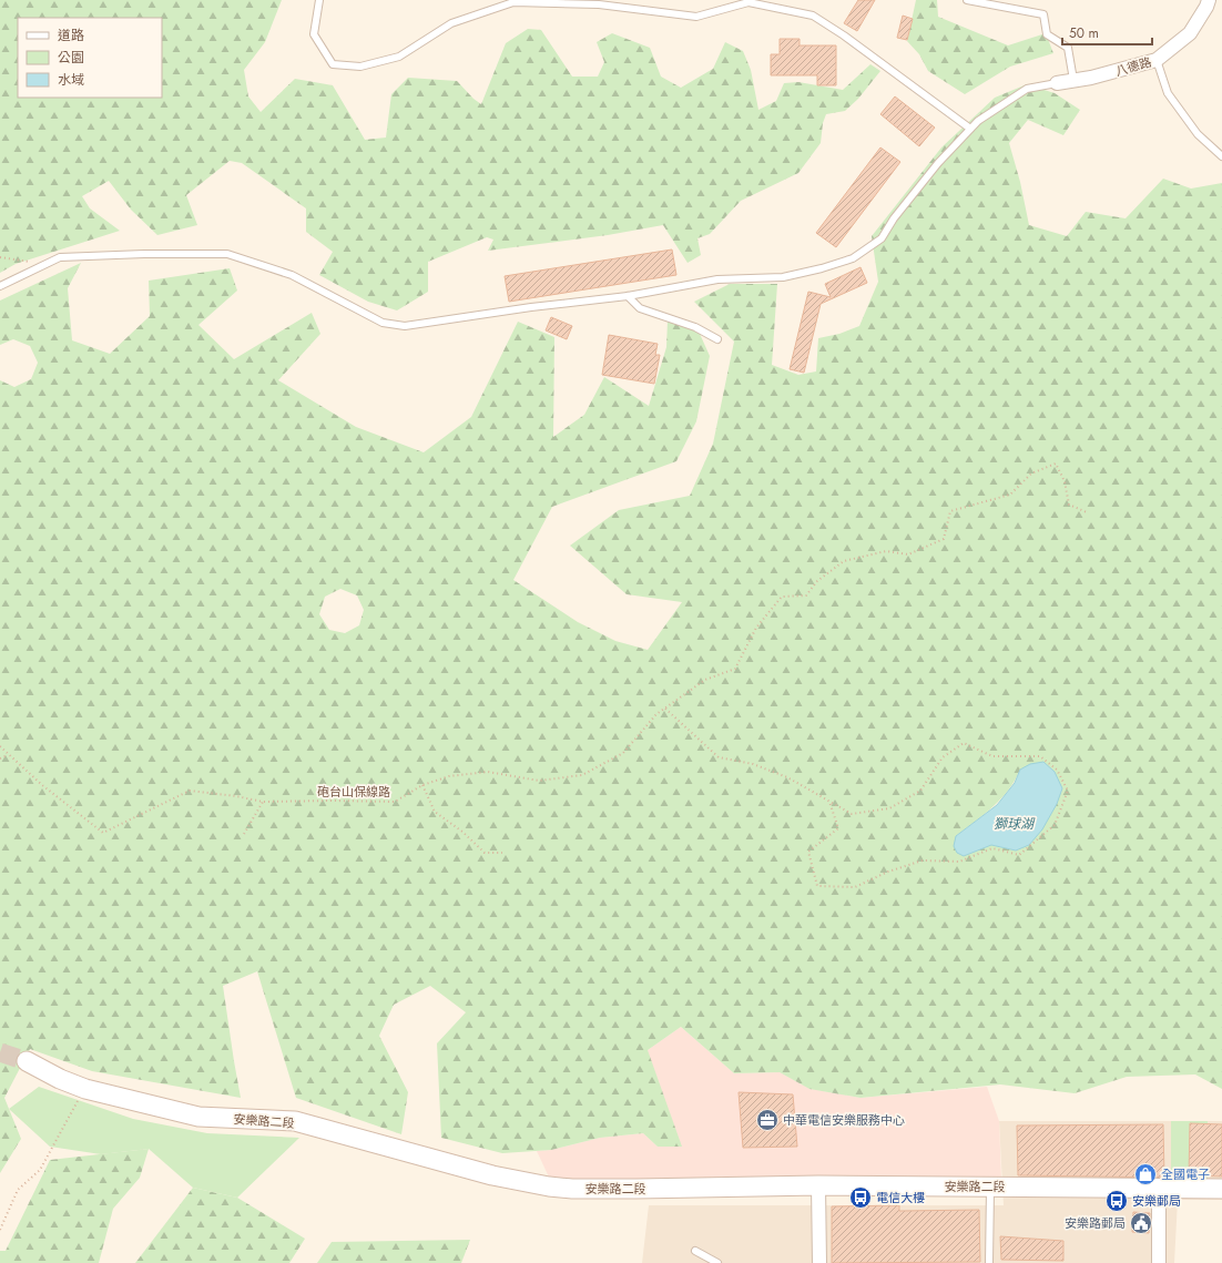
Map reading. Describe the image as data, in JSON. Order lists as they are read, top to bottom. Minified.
{"streets":{"street":["八德路","安樂路二段"],"path":["砲台山保線路"]},"water":["獅球湖"],"places":{"office":["中華電信安樂服務中心"],"shop":["全國電子"],"bus stop":["電信大樓","安樂郵局"],"public building":["安樂路郵局"]},"legend":["道路","公園","水域"],"scale_bar":"50 m"}
